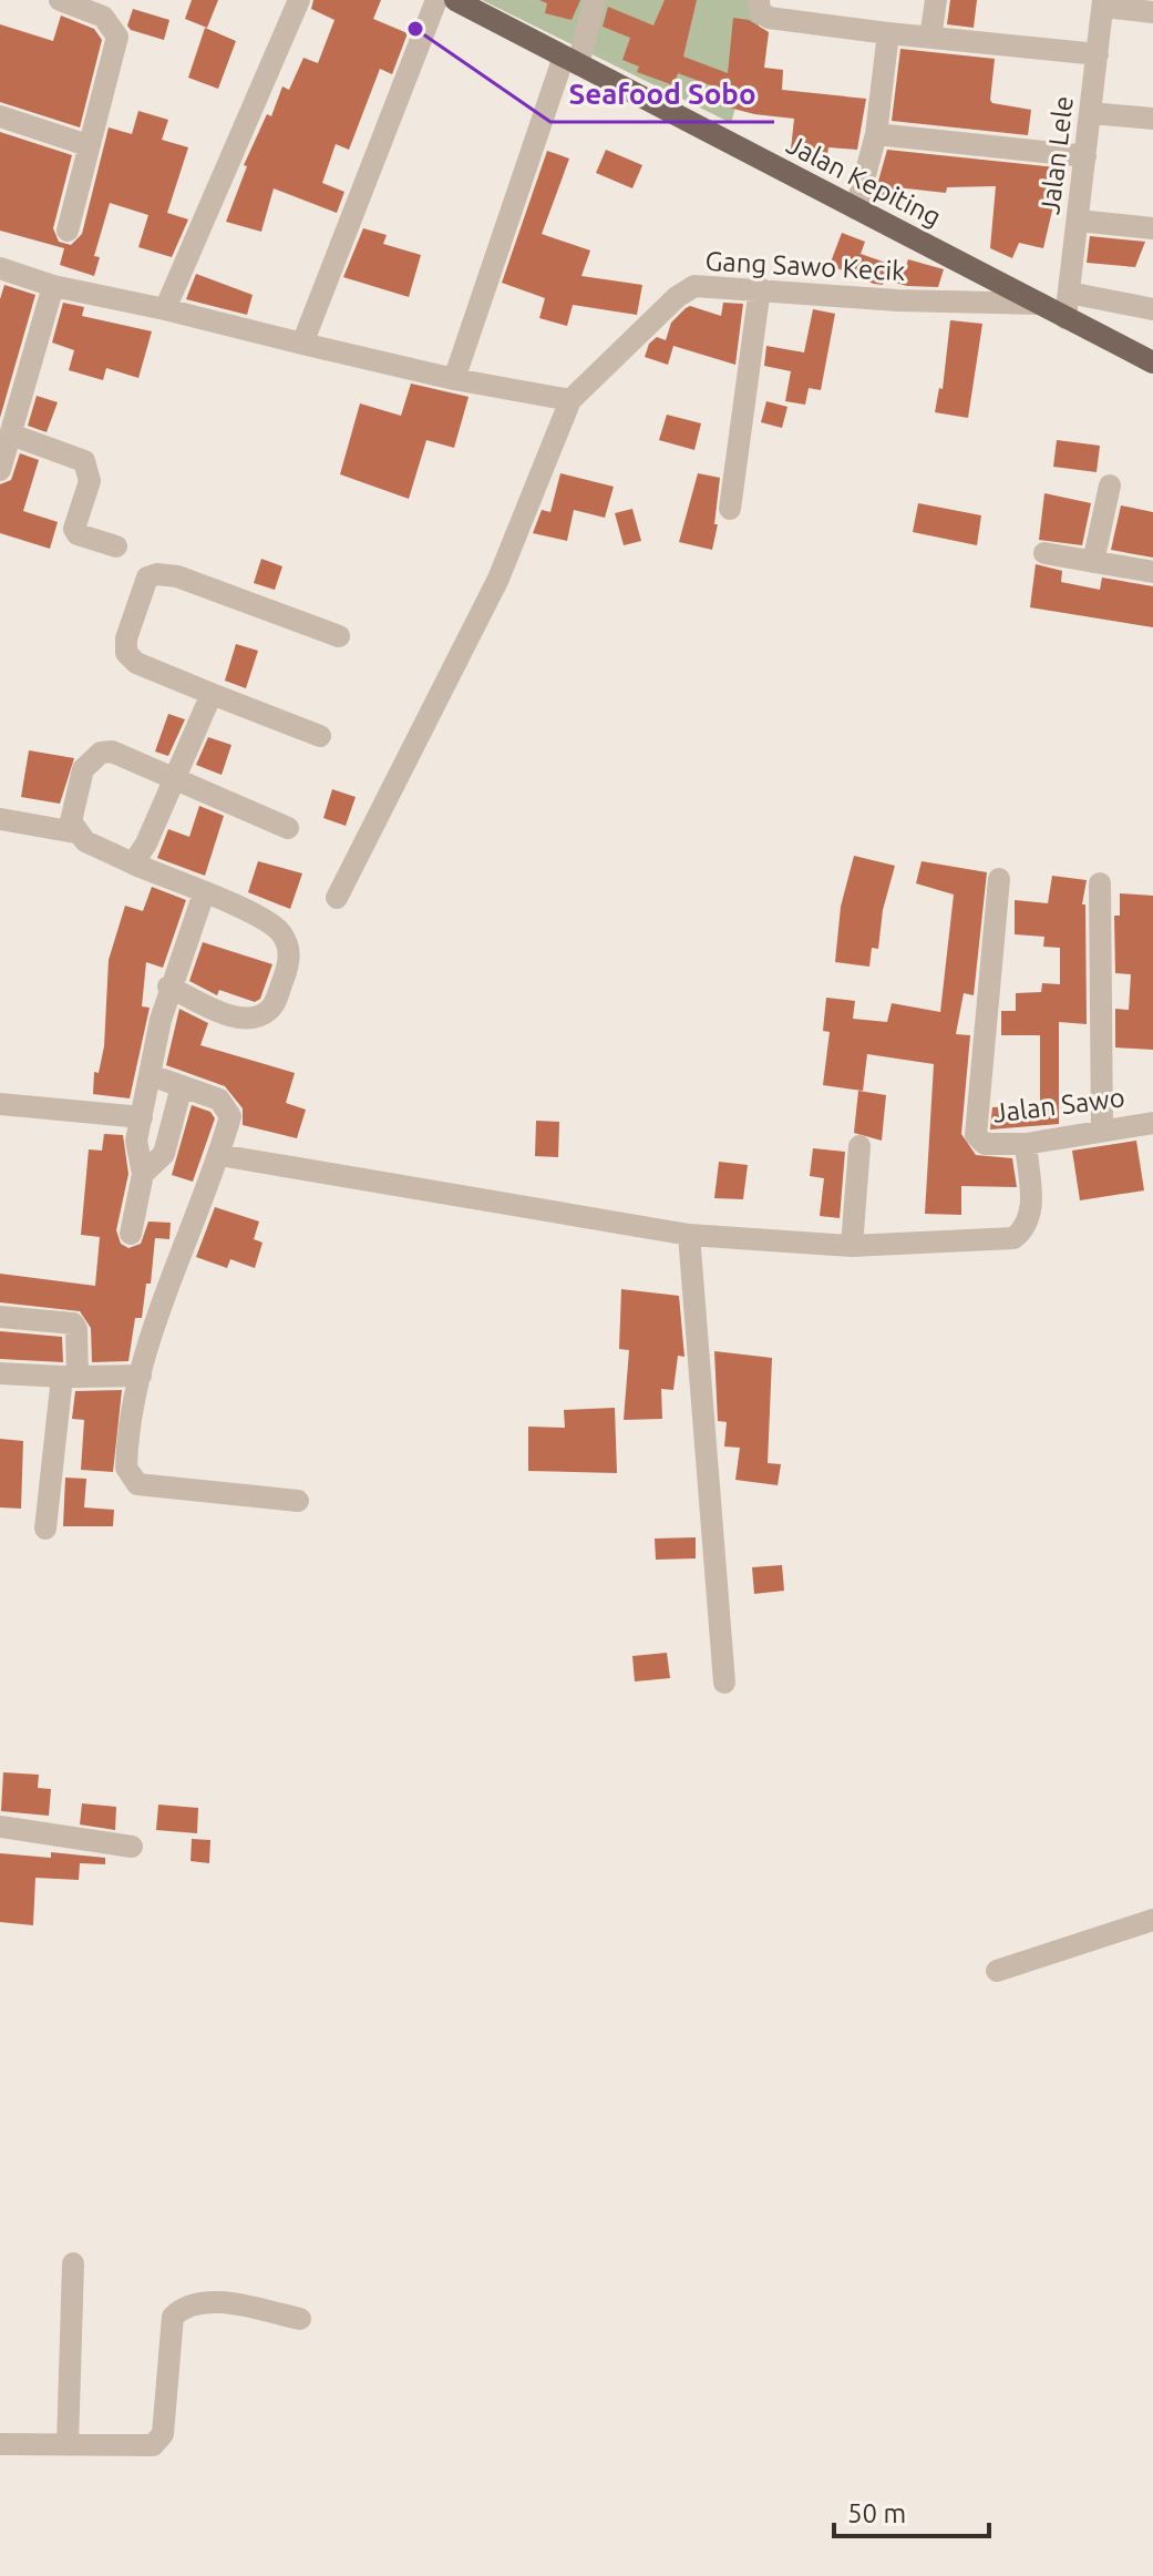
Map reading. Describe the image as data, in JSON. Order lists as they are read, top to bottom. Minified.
{"streets":{"main road":["Jalan Kepiting"],"street":["Jalan Lele","Gang Sawo Kecik","Jalan Sawo"]},"crossings":[["Jalan Lele","Jalan Kepiting"],["Jalan Kepiting","Gang Sawo Kecik"]],"places":["Seafood Sobo"],"scale_bar":"50 m"}
